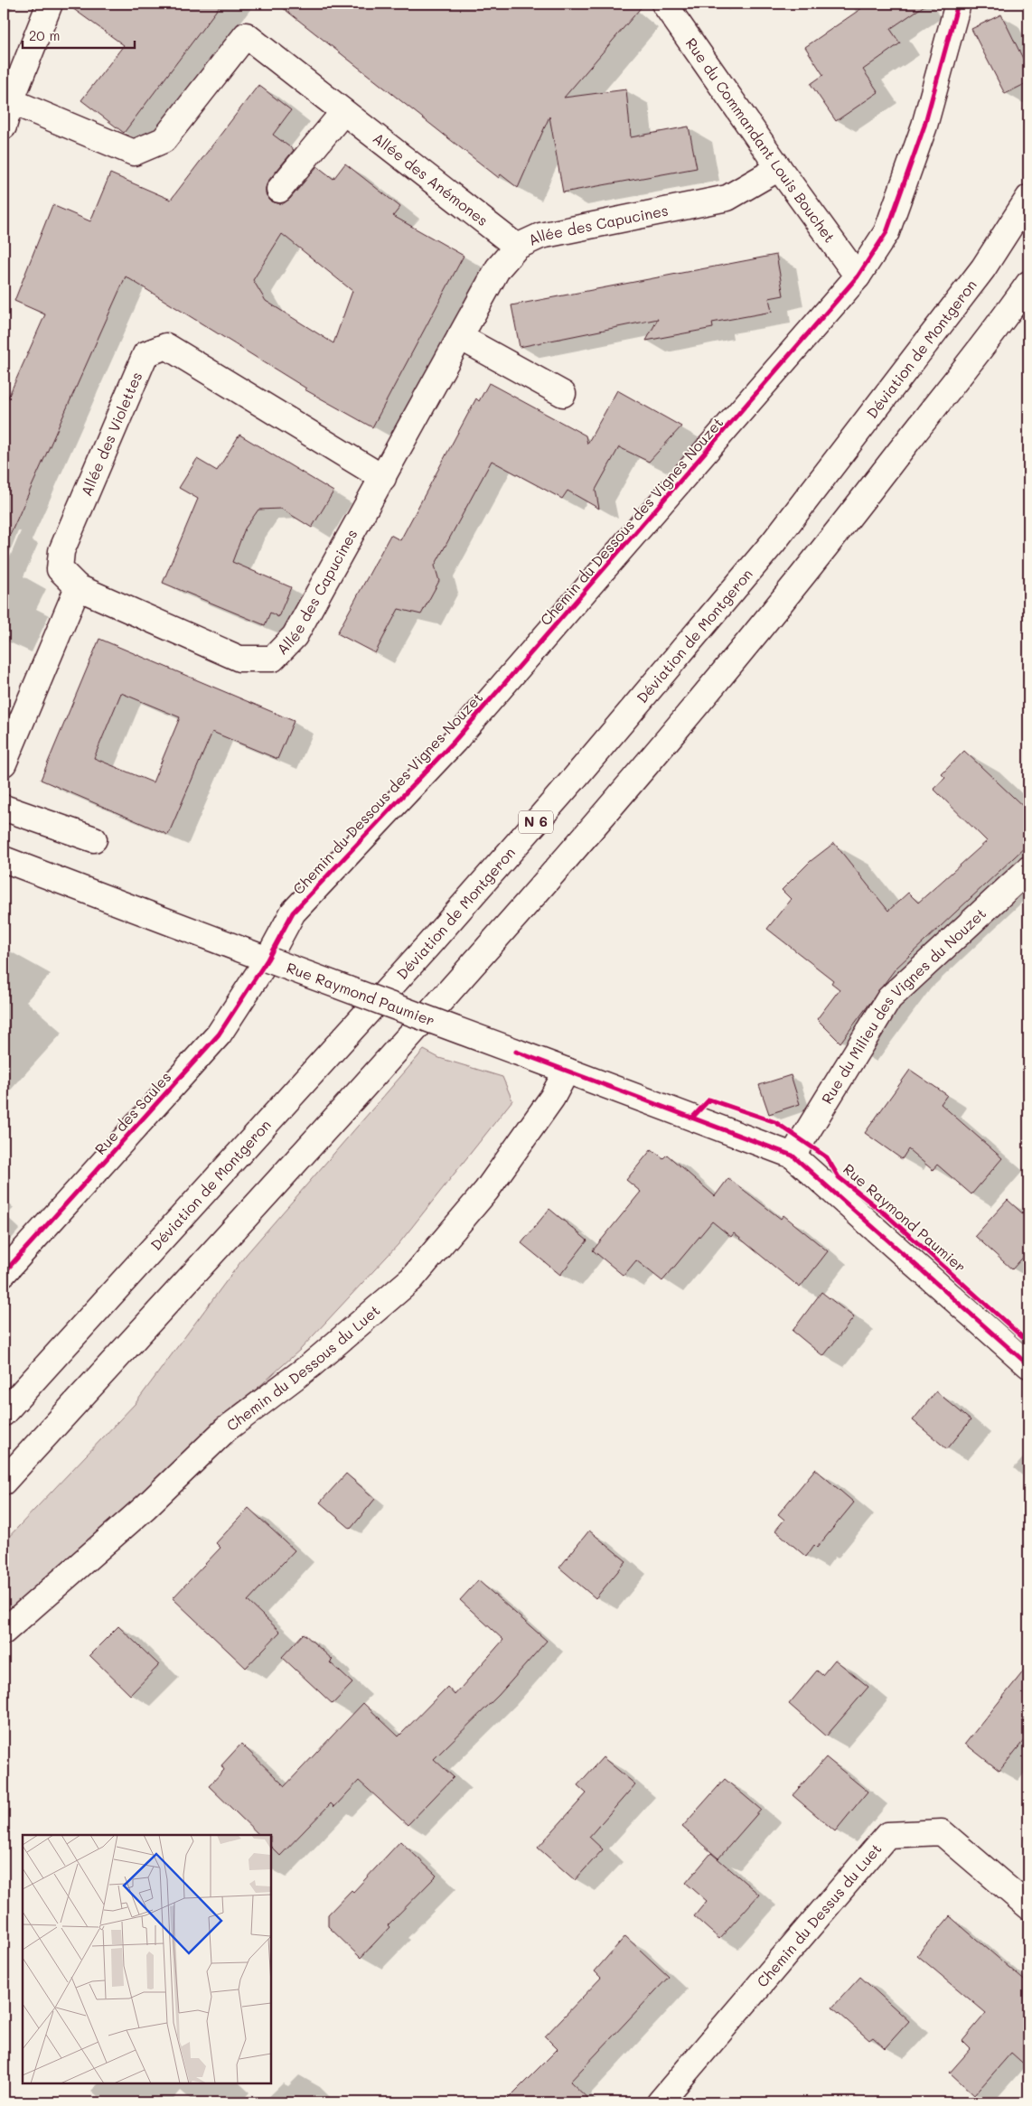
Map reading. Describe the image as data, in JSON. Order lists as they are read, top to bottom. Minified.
{"streets":{"street":["Rue du Commandant Louis Bouchet","Allée des Anémones","Allée des Capucines","Déviation de Montgeron","Allée des Violettes","Chemin du Dessous des Vignes Nouzet","N 6","Rue Raymond Paumier","Rue du Milieu des Vignes du Nouzet","Rue des Saules","Chemin du Dessous du Luet","Chemin du Dessus du Luet"]},"crossings":[["Rue du Commandant Louis Bouchet","Allée des Capucines"],["Rue du Commandant Louis Bouchet","Chemin du Dessous des Vignes Nouzet"],["Allée des Anémones","Allée des Capucines"],["Allée des Capucines","Allée des Violettes"],["Chemin du Dessous des Vignes Nouzet","Rue Raymond Paumier"],["Chemin du Dessous des Vignes Nouzet","Rue des Saules"],["Rue Raymond Paumier","Rue du Milieu des Vignes du Nouzet"],["Rue Raymond Paumier","Rue des Saules"],["Rue Raymond Paumier","Chemin du Dessous du Luet"]],"scale_bar":"20 m"}
